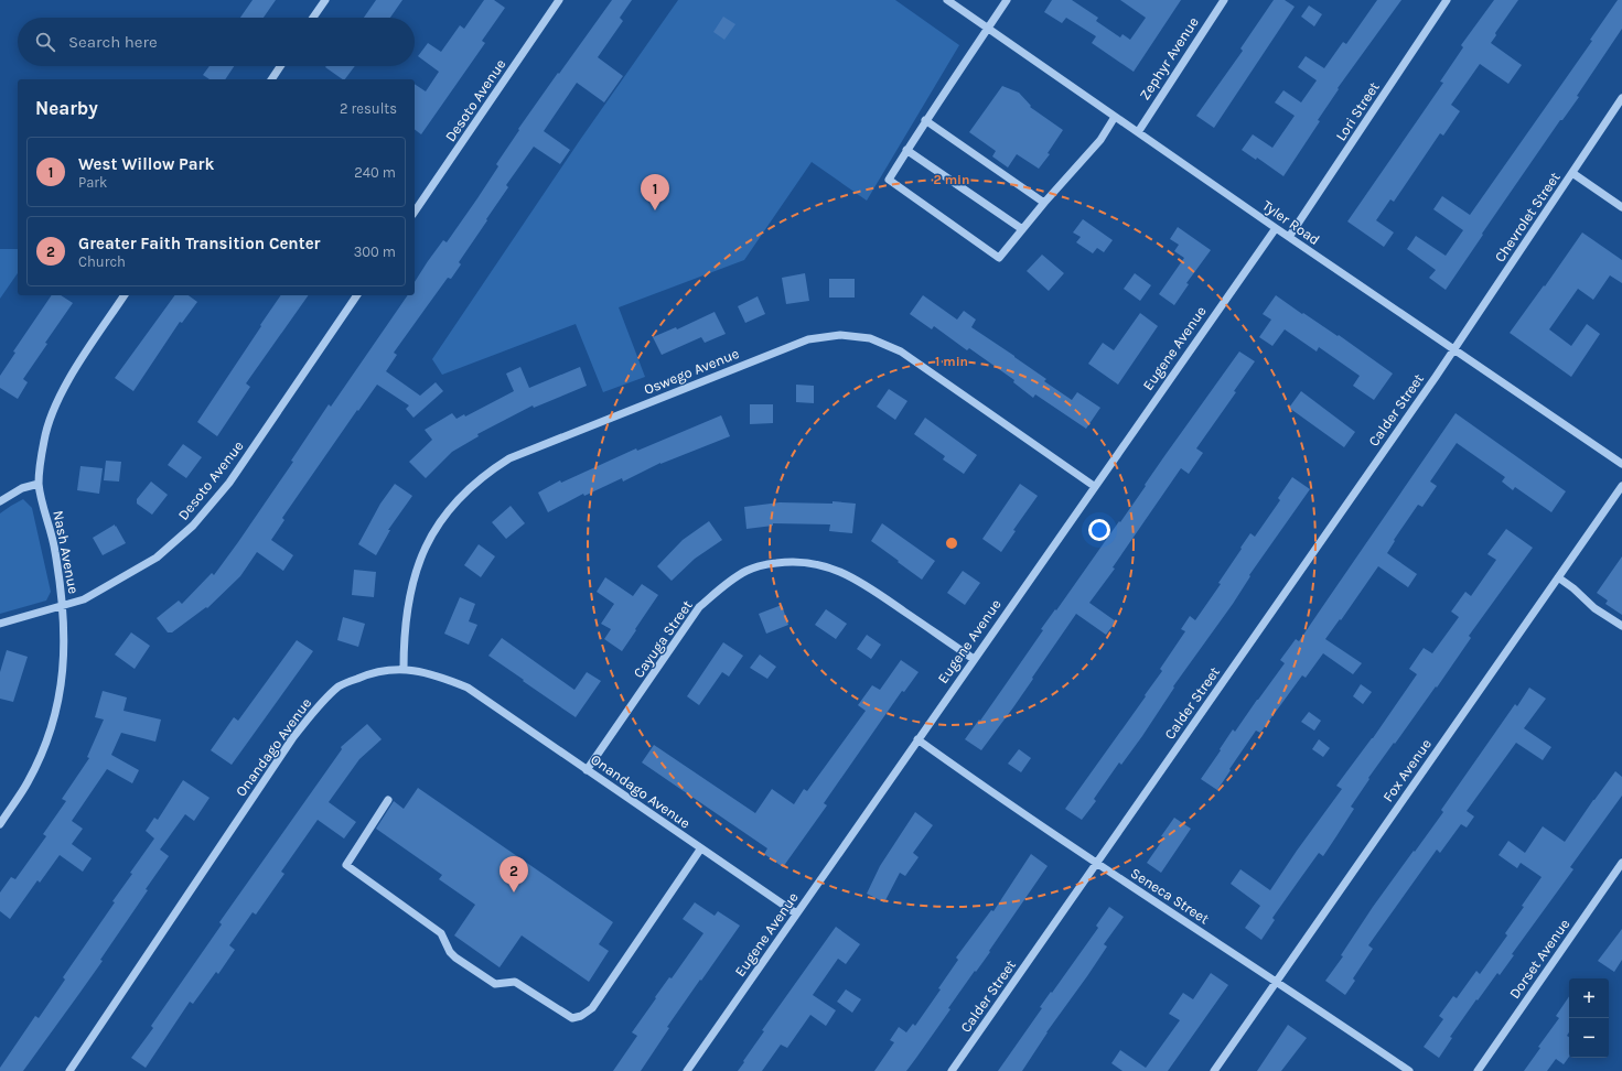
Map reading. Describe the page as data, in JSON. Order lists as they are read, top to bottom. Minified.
{"streets":{"street":["Zephyr Avenue","Desoto Avenue","Lori Street","Chevrolet Street","Tyler Road","Eugene Avenue","Oswego Avenue","Calder Street","Nash Avenue","Cayuga Street","Onandago Avenue","Fox Avenue","Seneca Street","Dorset Avenue"]},"crossings":[["Zephyr Avenue","Tyler Road"],["Desoto Avenue","Nash Avenue"],["Lori Street","Tyler Road"],["Chevrolet Street","Tyler Road"],["Chevrolet Street","Calder Street"],["Tyler Road","Eugene Avenue"],["Tyler Road","Calder Street"],["Eugene Avenue","Oswego Avenue"],["Eugene Avenue","Cayuga Street"],["Eugene Avenue","Onandago Avenue"],["Eugene Avenue","Seneca Street"],["Oswego Avenue","Onandago Avenue"],["Calder Street","Seneca Street"],["Cayuga Street","Onandago Avenue"],["Fox Avenue","Seneca Street"]],"page":{"search":"Search here","heading":["Nearby","2 results"],"list":[{"mark":"1","name":"West Willow Park","note":"Park","value":"240 m"},{"mark":"2","name":"Greater Faith Transition Center","note":"Church","value":"300 m"}],"pins":["1","2"],"map_buttons":["+","−"]},"rings":["2 min","1 min"]}
